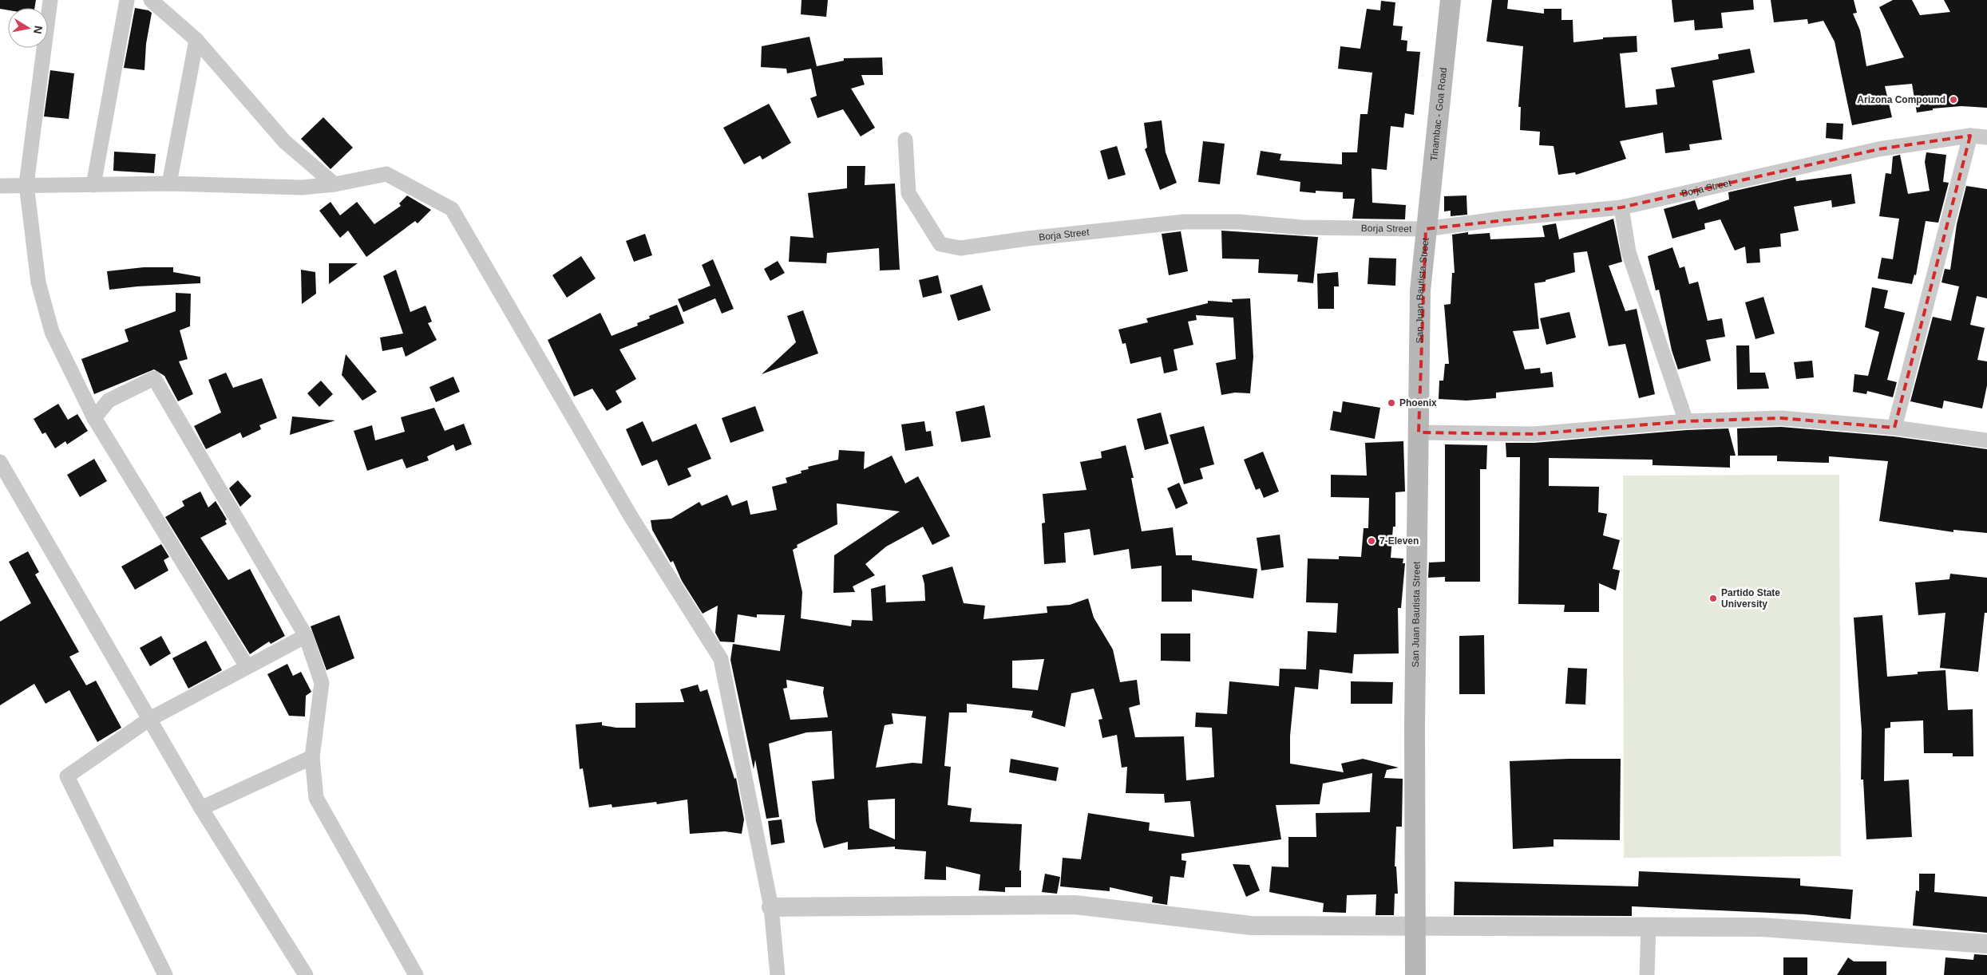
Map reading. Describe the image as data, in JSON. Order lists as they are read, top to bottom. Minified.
{"streets":{"main road":["Tinambac - Goa Road","San Juan Bautista Street"],"street":["Borja Street"]},"crossings":[["Tinambac - Goa Road","Borja Street"],["Tinambac - Goa Road","San Juan Bautista Street"],["Borja Street","San Juan Bautista Street"]],"places":["Arizona Compound","Phoenix","7-Eleven","Partido State University"],"north":"right"}
